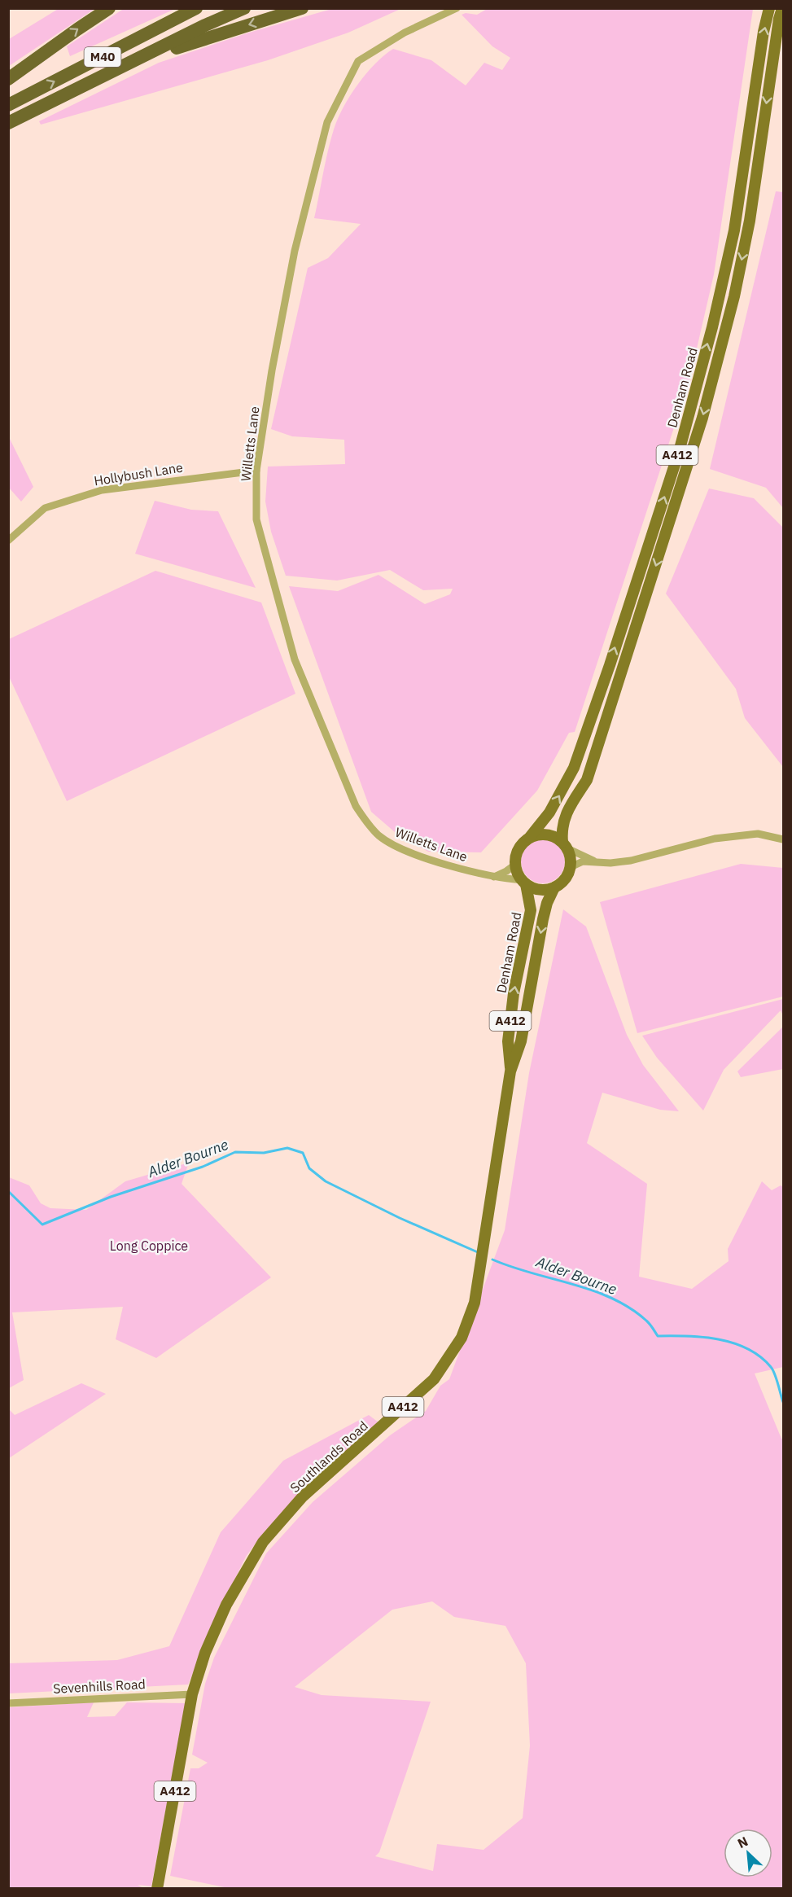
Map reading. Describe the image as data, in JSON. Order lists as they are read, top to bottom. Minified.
{"streets":{"highway":["M40"],"main road":["Denham Road","A412","Southlands Road"],"street":["Willetts Lane","Hollybush Lane","Sevenhills Road"]},"crossings":[["Denham Road","Willetts Lane"],["Denham Road","Southlands Road"],["Willetts Lane","Hollybush Lane"],["A412","Southlands Road"],["A412","Sevenhills Road"],["Southlands Road","Sevenhills Road"]],"water":["Alder Bourne"],"parks":["Long Coppice"],"north":"top left"}
